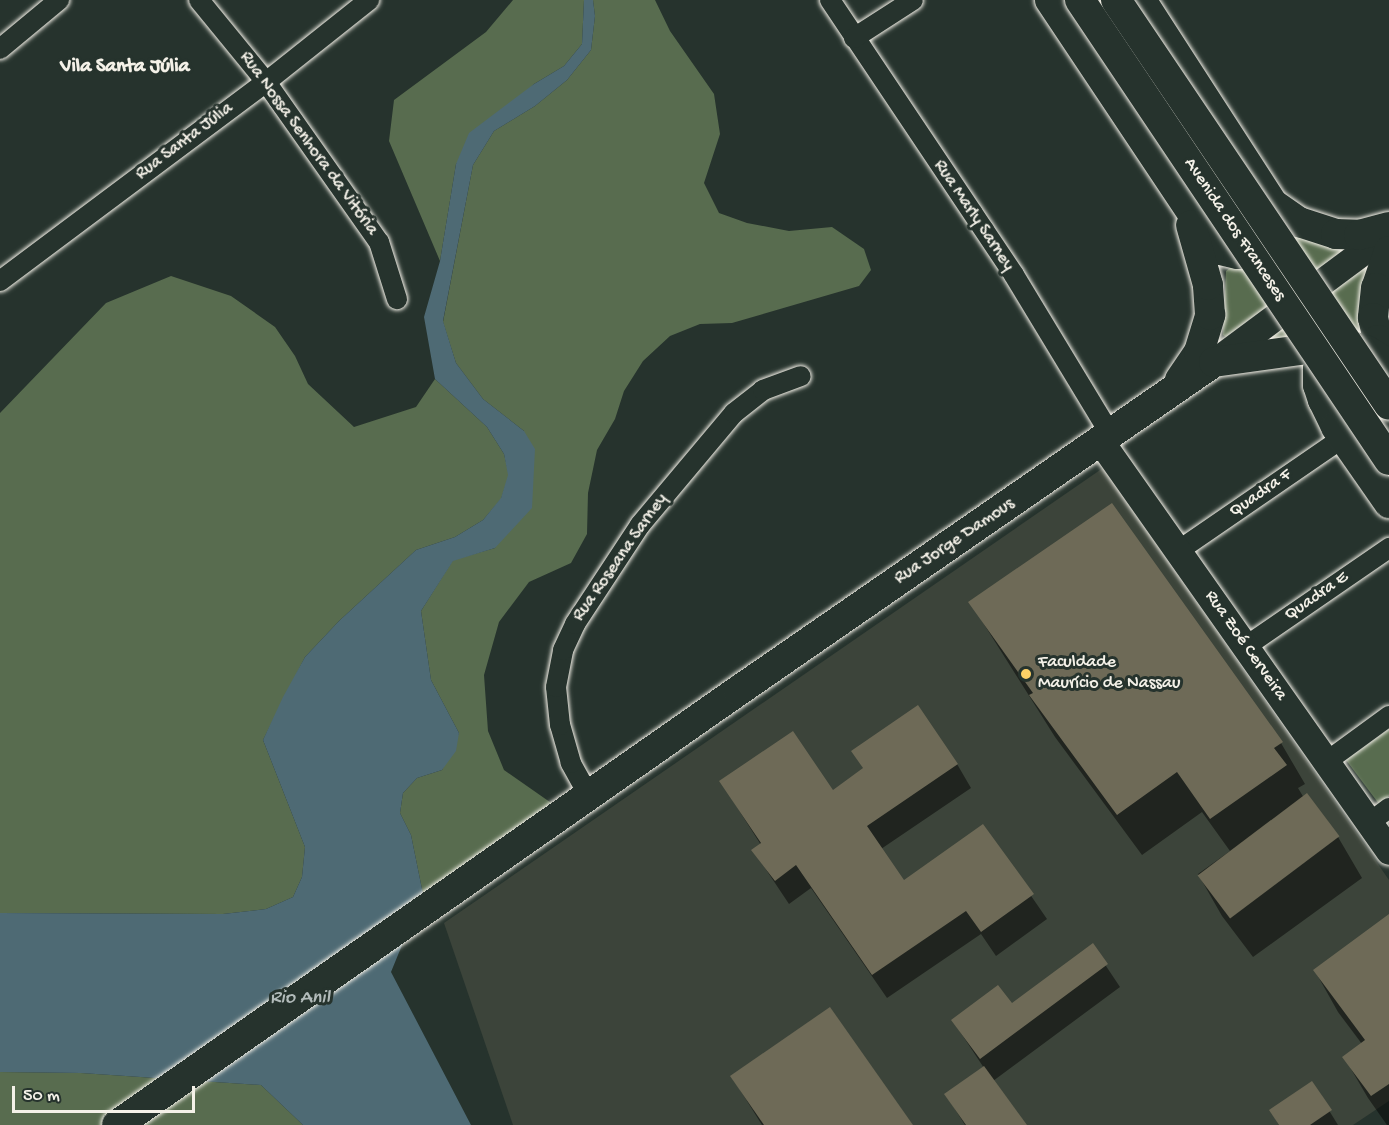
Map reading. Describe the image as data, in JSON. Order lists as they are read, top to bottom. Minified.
{"streets":{"main road":["Avenida dos Franceses","Rua Jorge Damous"],"street":["Rua Santa Júlia","Rua Nossa Senhora da Vitória","Rua Marly Sarney","Quadra F","Rua Roseana Sarney","Quadra E","Rua Zoé Cerveira"]},"crossings":[["Rua Santa Júlia","Rua Nossa Senhora da Vitória"],["Rua Marly Sarney","Rua Jorge Damous"],["Rua Marly Sarney","Rua Zoé Cerveira"],["Quadra F","Rua Zoé Cerveira"],["Rua Jorge Damous","Rua Roseana Sarney"],["Rua Jorge Damous","Rua Zoé Cerveira"],["Quadra E","Rua Zoé Cerveira"]],"districts":["Vila Santa Júlia"],"water":["Rio Anil"],"places":["Faculdade Maurício de Nassau"],"scale_bar":"50 m"}
